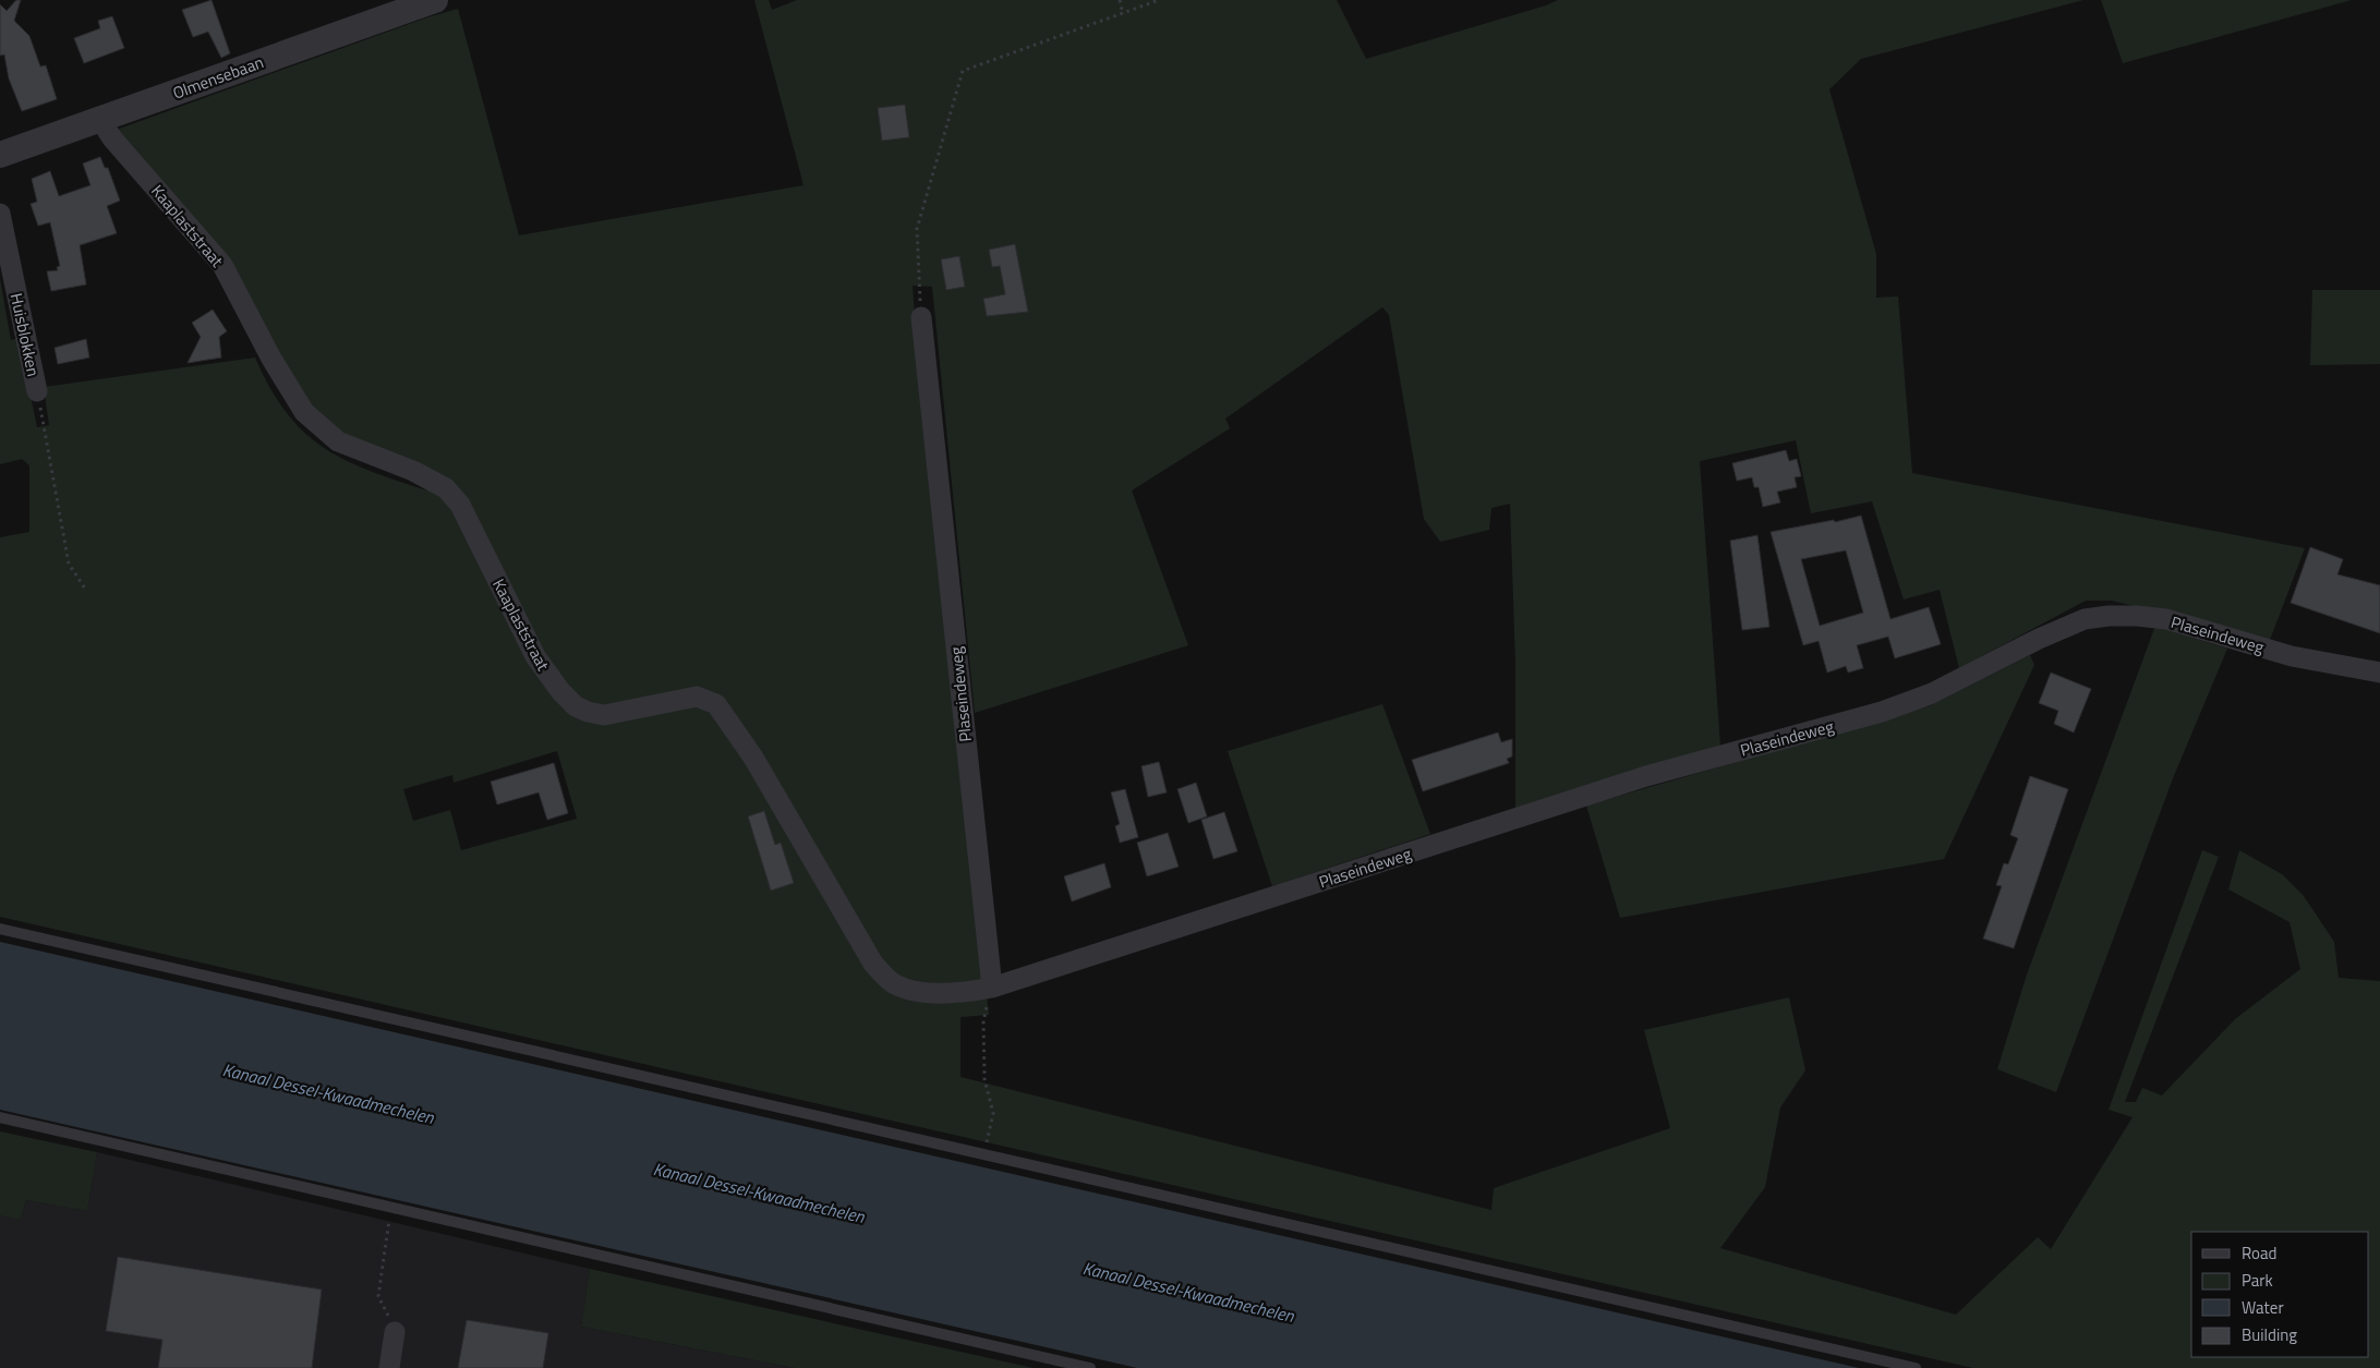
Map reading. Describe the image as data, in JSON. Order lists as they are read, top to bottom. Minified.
{"streets":{"street":["Olmensebaan","Kaaplaststraat","Huisblokken","Plaseindeweg"]},"crossings":[["Olmensebaan","Kaaplaststraat"],["Kaaplaststraat","Plaseindeweg"]],"water":["Kanaal Dessel-Kwaadmechelen"],"legend":["Road","Park","Water","Building"]}
